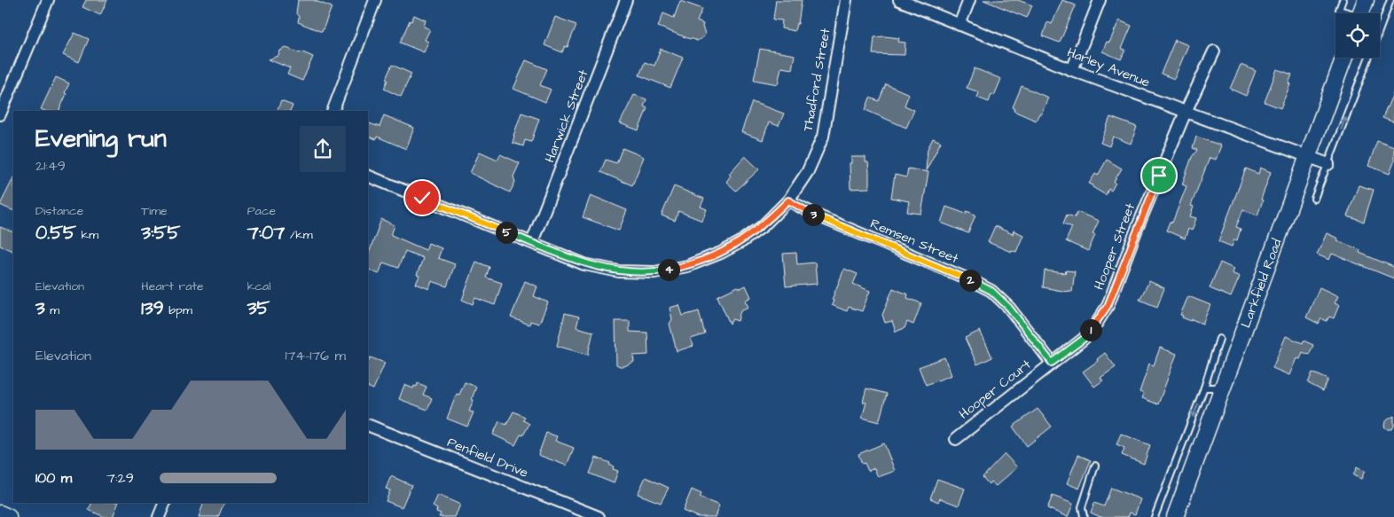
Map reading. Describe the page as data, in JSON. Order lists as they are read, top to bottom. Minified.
{"streets":{"main road":["Larkfield Road"],"street":["Harley Avenue","Thadford Street","Harwick Street","Remsen Street","Hooper Street","Hooper Court","Penfield Drive"]},"crossings":[["Harley Avenue","Hooper Street"],["Harley Avenue","Larkfield Road"],["Thadford Street","Harwick Street"],["Thadford Street","Remsen Street"],["Remsen Street","Hooper Street"],["Remsen Street","Hooper Court"],["Hooper Street","Hooper Court"]],"page":{"heading":["Evening run","21:49"],"stats":[["Distance","0.55 km"],["Time","3:55"],["Pace","7:07 /km"],["Elevation","3 m"],["Heart rate","139 bpm"],["kcal","35"]],"pins":["3","5","4","2","1"],"chart":["Elevation","174–176 m"],"list":[{"name":"100 m","note":"7:29"}]}}
